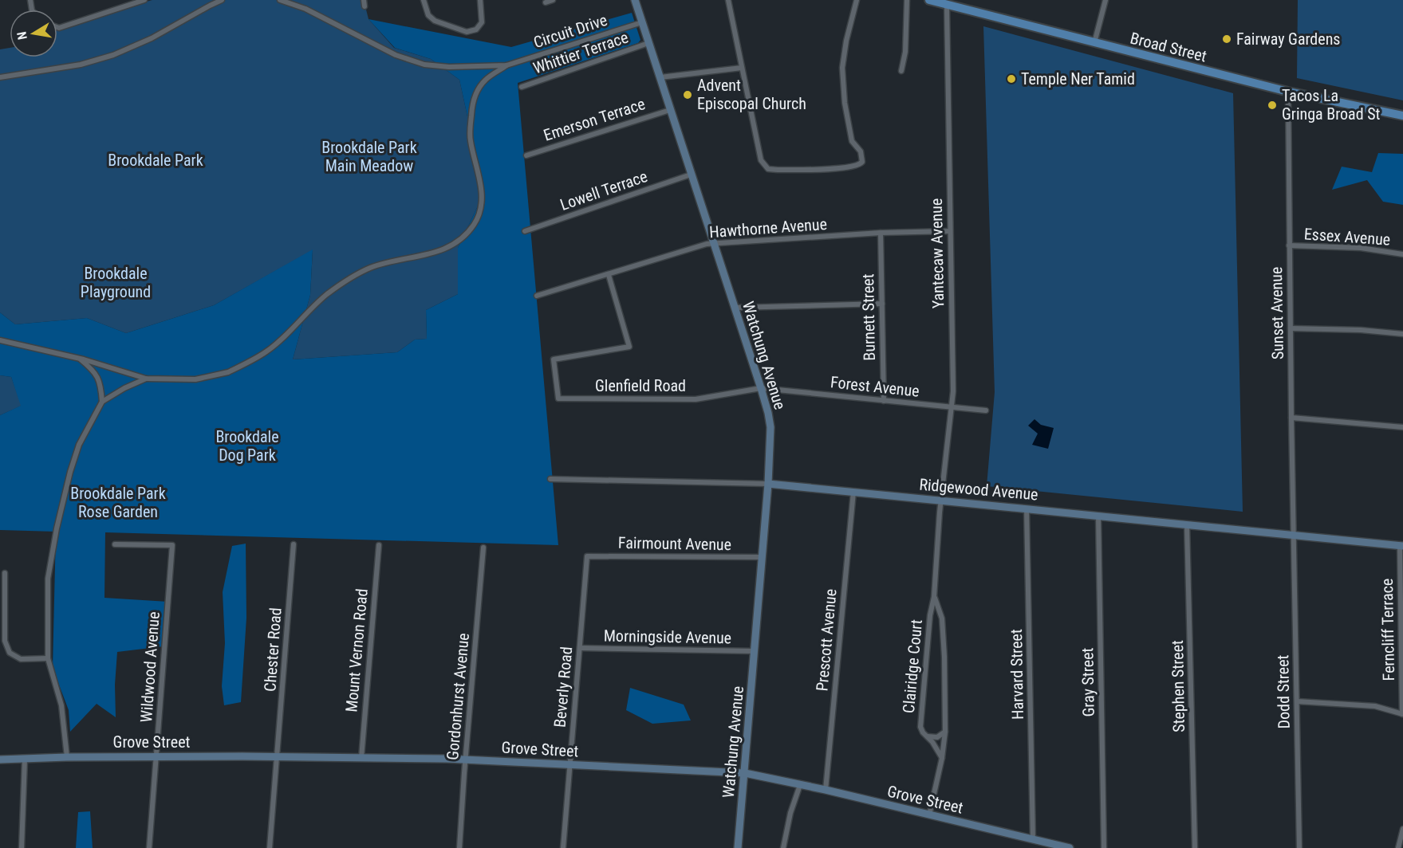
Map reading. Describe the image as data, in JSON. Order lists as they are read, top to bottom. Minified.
{"streets":{"main road":["Broad Street","Watchung Avenue","Ridgewood Avenue","Grove Street"],"street":["Circuit Drive","Whittier Terrace","Emerson Terrace","Lowell Terrace","Hawthorne Avenue","Essex Avenue","Yantecaw Avenue","Sunset Avenue","Burnett Street","Glenfield Road","Forest Avenue","Fairmount Avenue","Ferncliff Terrace","Morningside Avenue","Prescott Avenue","Chester Road","Mount Vernon Road","Clairidge Court","Wildwood Avenue","Harvard Street","Gray Street","Stephen Street","Beverly Road","Dodd Street","Gordonhurst Avenue"]},"crossings":[["Circuit Drive","Watchung Avenue"],["Broad Street","Yantecaw Avenue"],["Broad Street","Sunset Avenue"],["Whittier Terrace","Watchung Avenue"],["Emerson Terrace","Watchung Avenue"],["Lowell Terrace","Watchung Avenue"],["Hawthorne Avenue","Yantecaw Avenue"],["Hawthorne Avenue","Burnett Street"],["Hawthorne Avenue","Watchung Avenue"],["Hawthorne Avenue","Glenfield Road"],["Essex Avenue","Sunset Avenue"],["Yantecaw Avenue","Forest Avenue"],["Yantecaw Avenue","Ridgewood Avenue"],["Yantecaw Avenue","Clairidge Court"],["Sunset Avenue","Ridgewood Avenue"],["Sunset Avenue","Dodd Street"],["Burnett Street","Forest Avenue"],["Watchung Avenue","Glenfield Road"],["Watchung Avenue","Forest Avenue"],["Watchung Avenue","Ridgewood Avenue"],["Watchung Avenue","Fairmount Avenue"],["Watchung Avenue","Morningside Avenue"],["Watchung Avenue","Grove Street"],["Glenfield Road","Forest Avenue"],["Ridgewood Avenue","Ferncliff Terrace"],["Ridgewood Avenue","Prescott Avenue"],["Ridgewood Avenue","Clairidge Court"],["Ridgewood Avenue","Harvard Street"],["Ridgewood Avenue","Gray Street"],["Ridgewood Avenue","Stephen Street"],["Ridgewood Avenue","Dodd Street"],["Fairmount Avenue","Beverly Road"],["Morningside Avenue","Beverly Road"],["Prescott Avenue","Grove Street"],["Chester Road","Grove Street"],["Mount Vernon Road","Grove Street"],["Clairidge Court","Grove Street"],["Wildwood Avenue","Grove Street"],["Harvard Street","Grove Street"],["Beverly Road","Grove Street"],["Gordonhurst Avenue","Grove Street"]],"parks":["Brookdale Park Main Meadow","Brookdale Park","Brookdale Playground","Brookdale Dog Park","Brookdale Park Rose Garden"],"places":["Fairway Gardens","Temple Ner Tamid","Advent Episcopal Church","Tacos La Gringa Broad St"],"north":"left"}
